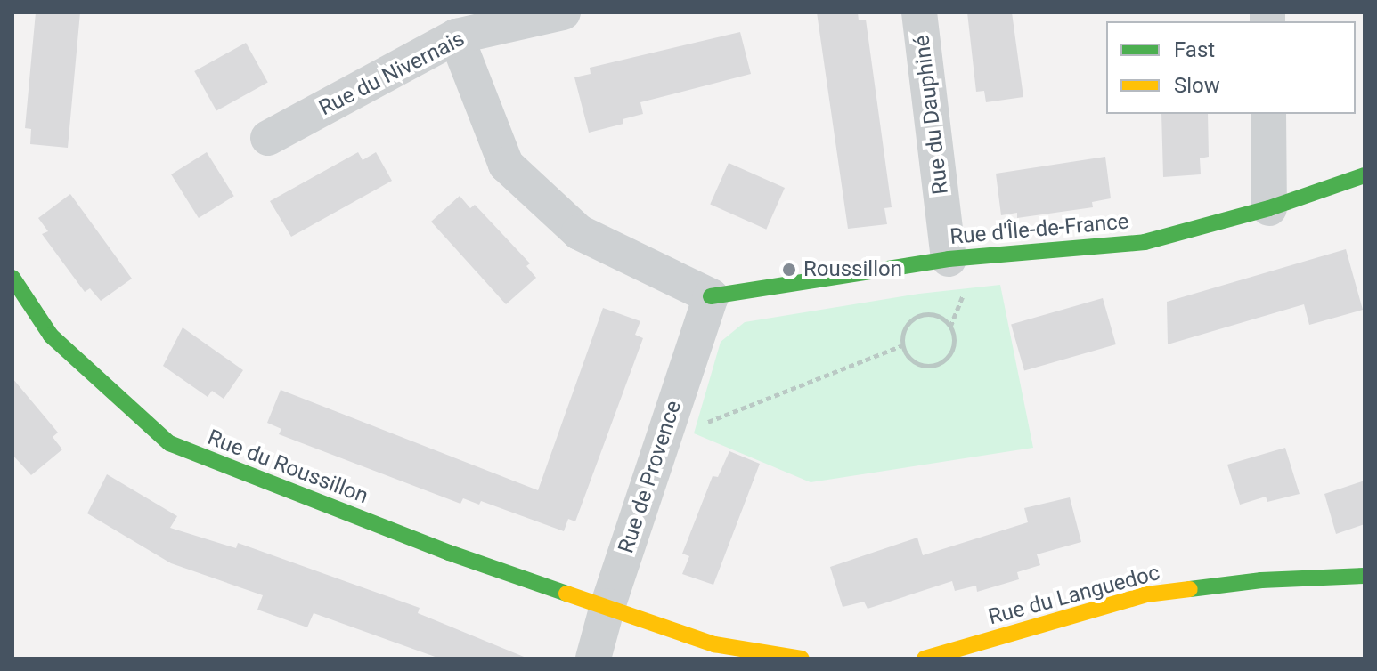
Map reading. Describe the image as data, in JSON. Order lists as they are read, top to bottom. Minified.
{"streets":{"street":["Rue du Nivernais","Rue du Dauphiné","Rue d'Île-de-France","Rue du Roussillon","Rue de Provence","Rue du Languedoc"]},"crossings":[["Rue du Dauphiné","Rue d'Île-de-France"],["Rue d'Île-de-France","Rue de Provence"],["Rue du Roussillon","Rue de Provence"]],"places":["Roussillon"],"legend":["Fast","Slow"]}
